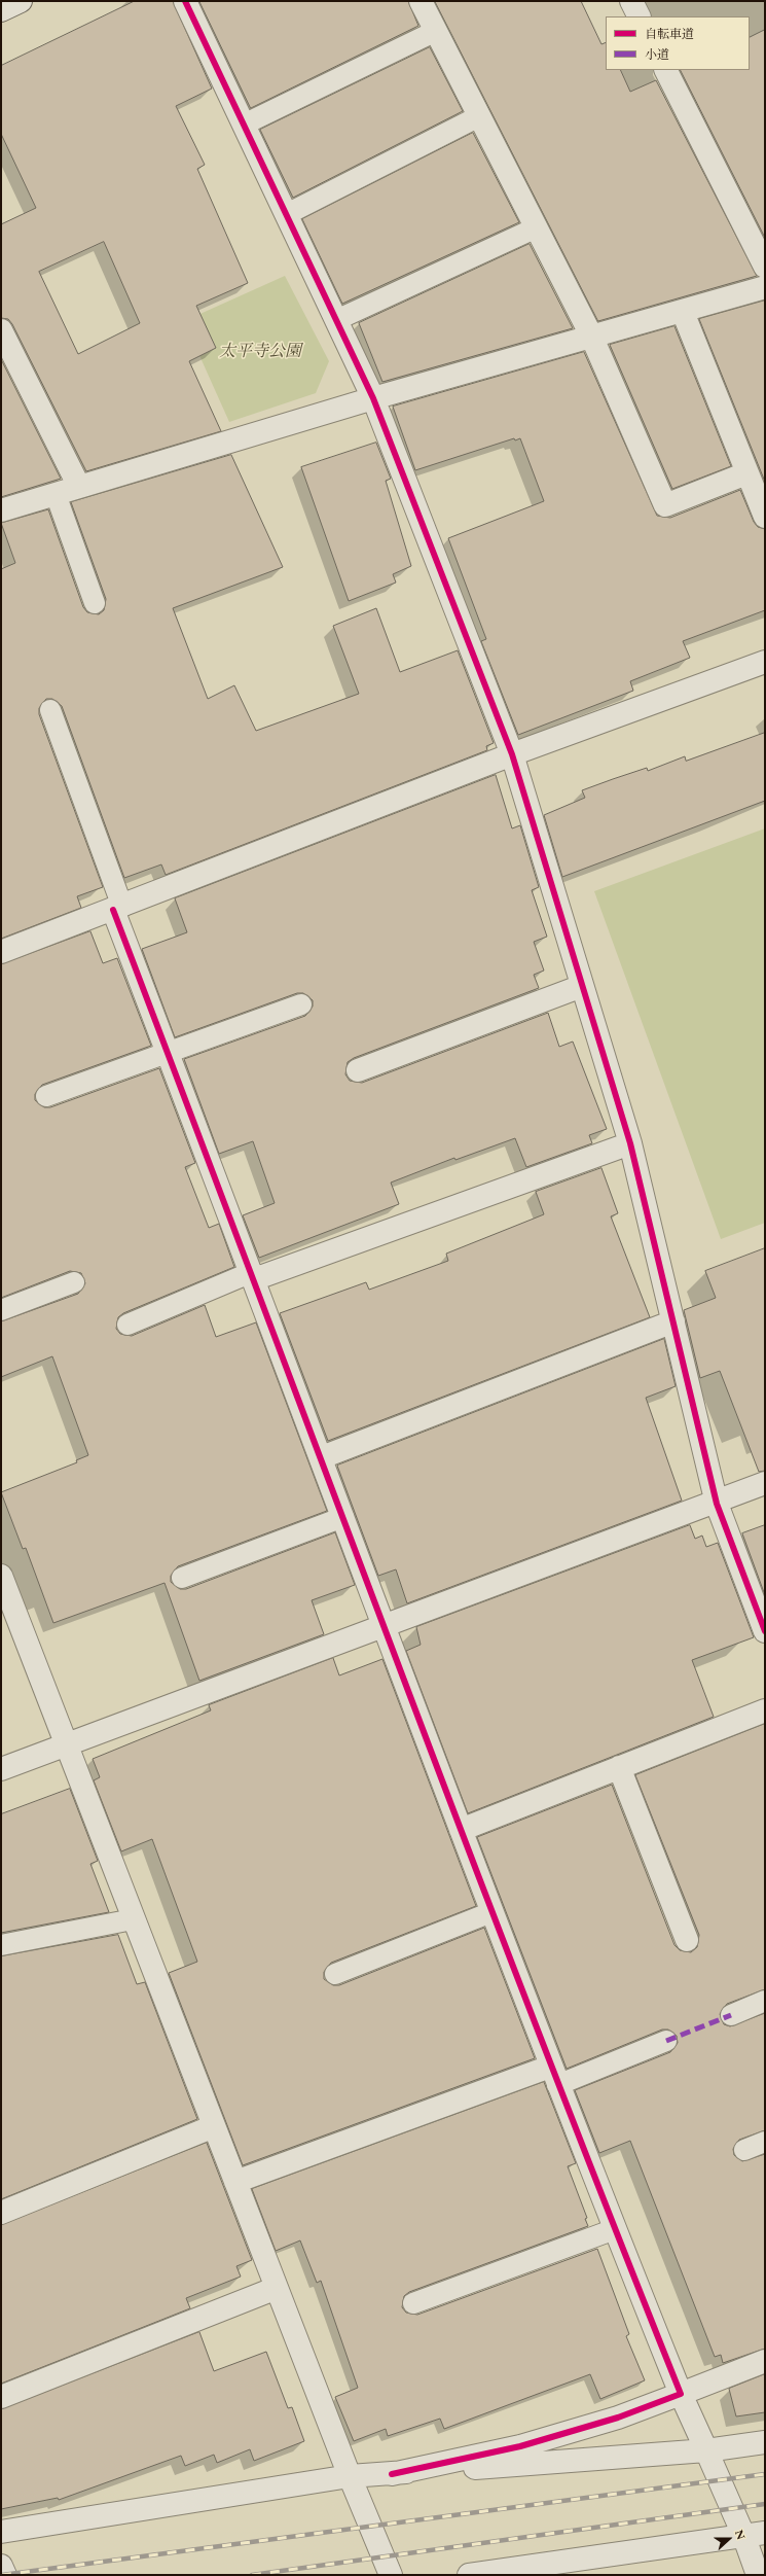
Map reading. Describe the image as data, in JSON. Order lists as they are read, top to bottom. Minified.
{"parks":["太平寺公園"],"legend":["自転車道","小道"],"north":"right"}
